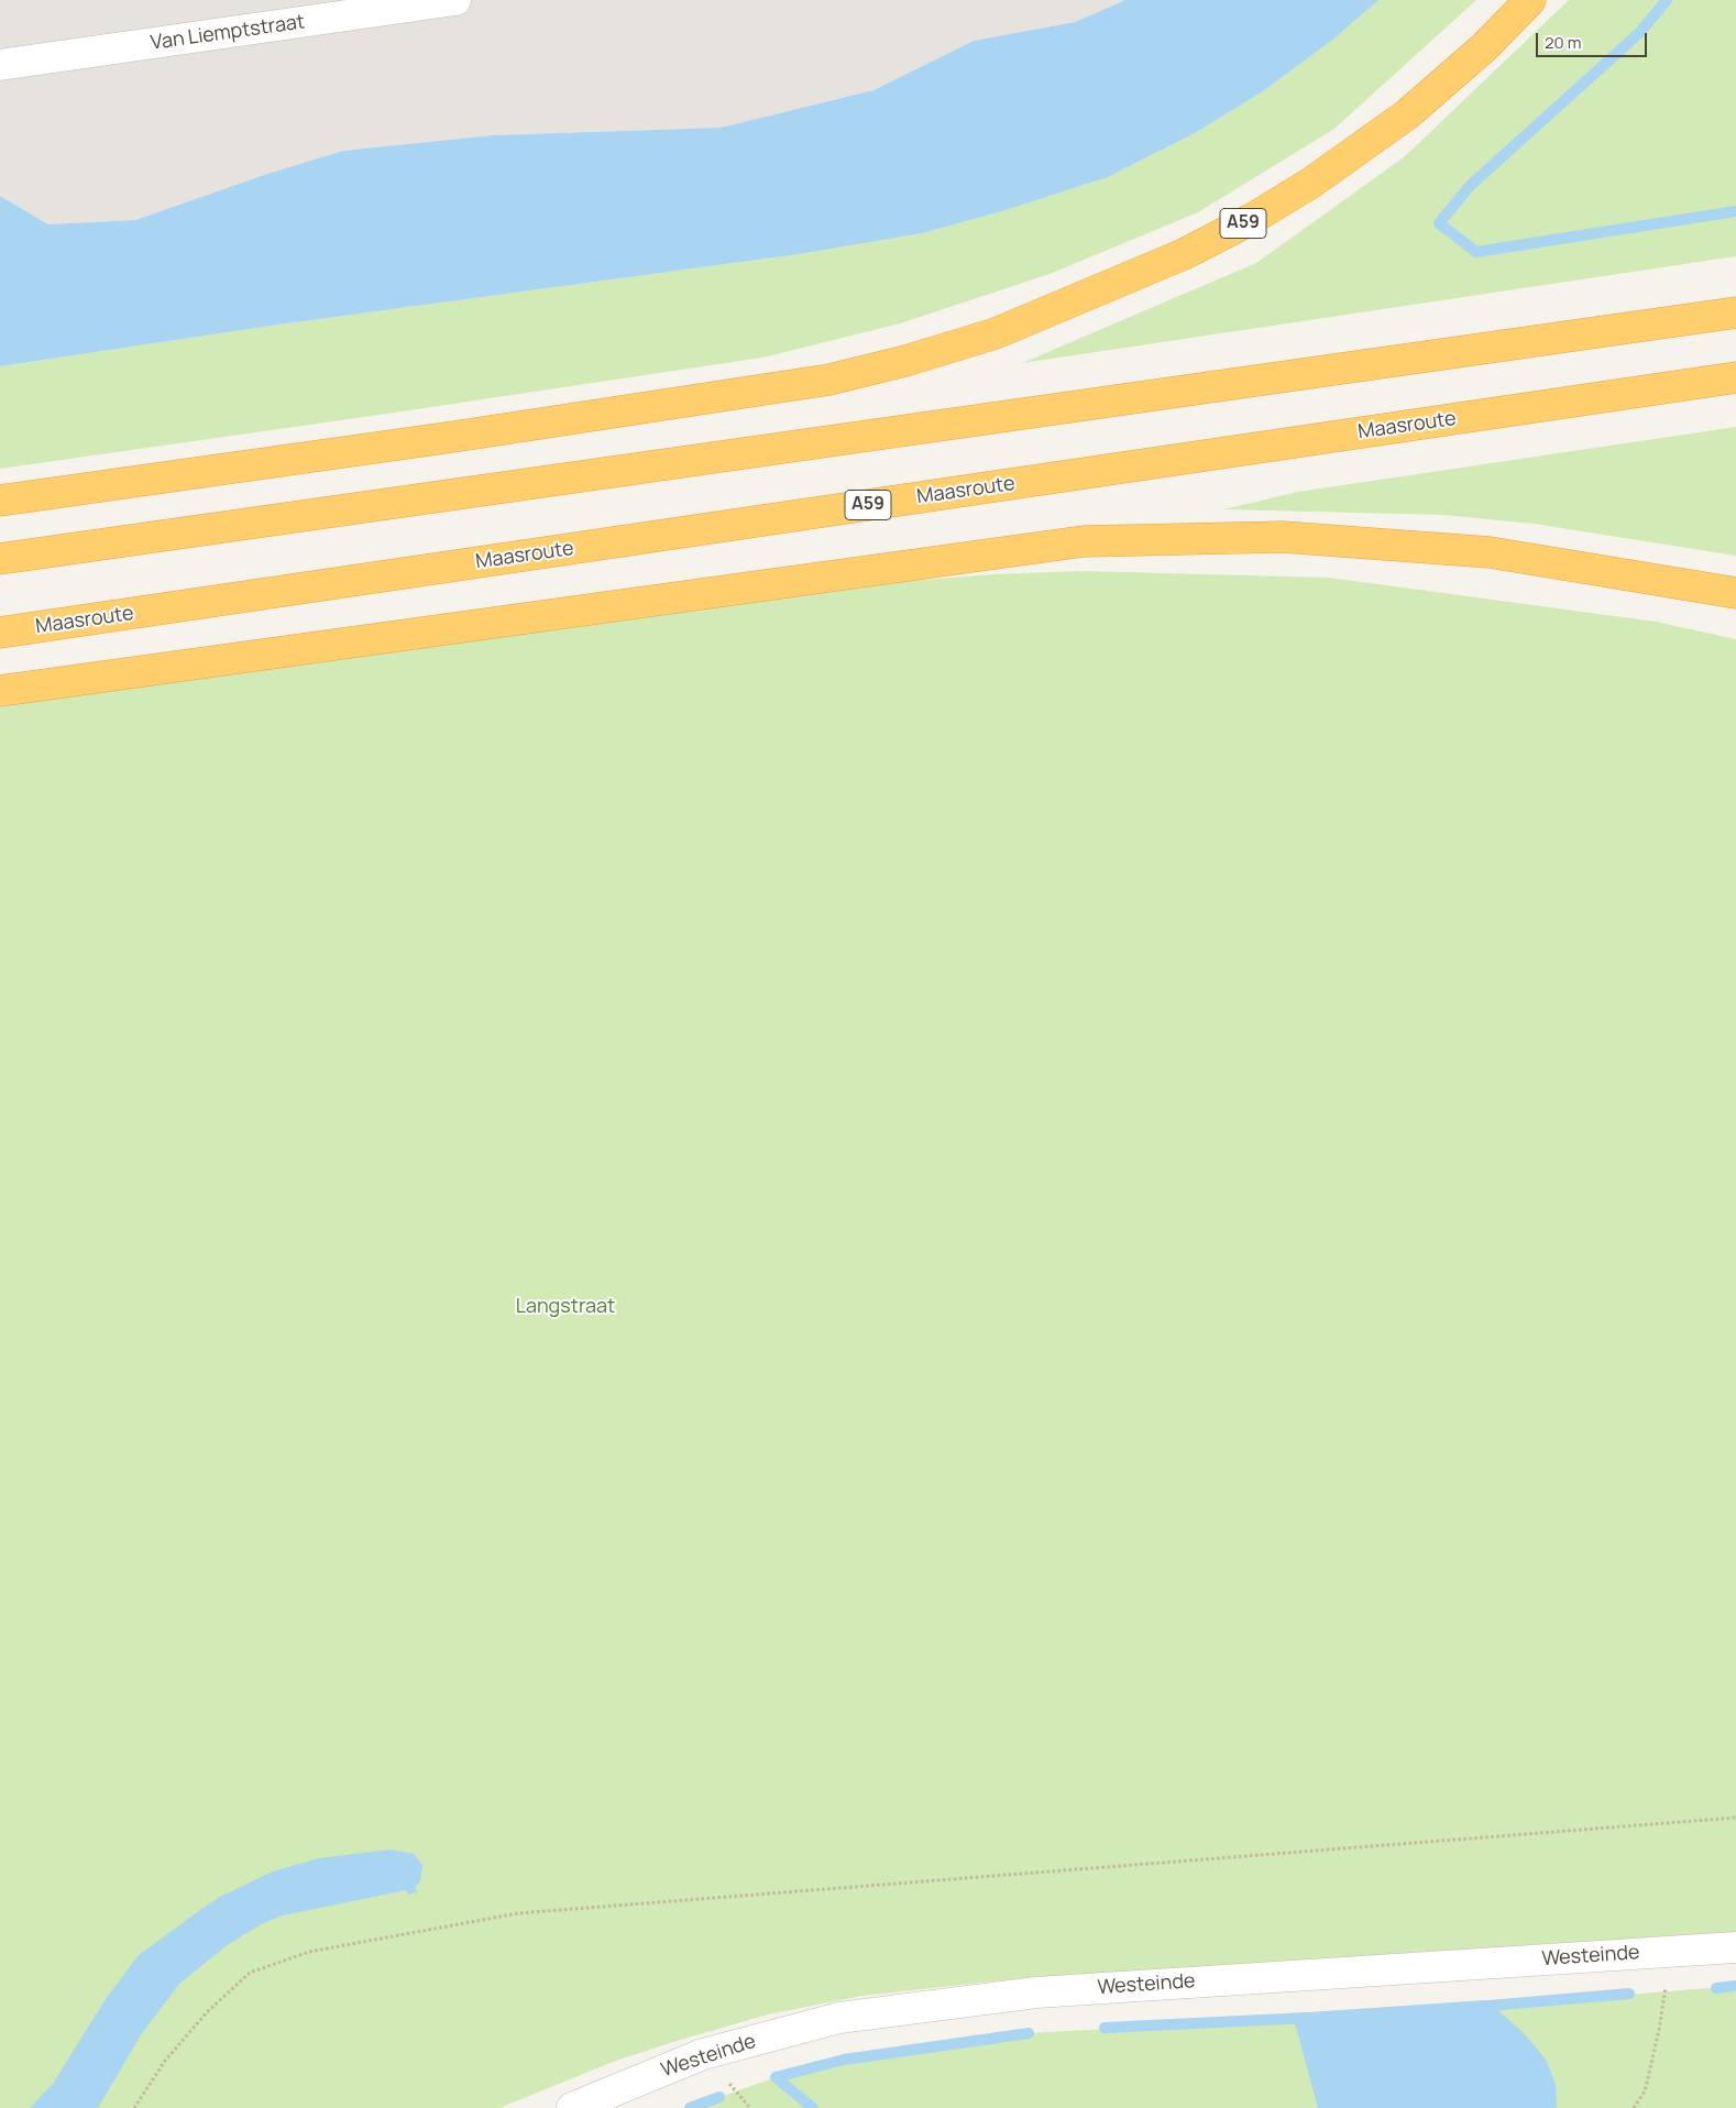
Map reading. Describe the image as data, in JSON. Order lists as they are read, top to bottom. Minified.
{"streets":{"highway":["A59","Maasroute"],"street":["Van Liemptstraat","Westeinde"]},"parks":["Langstraat"],"scale_bar":"20 m"}
